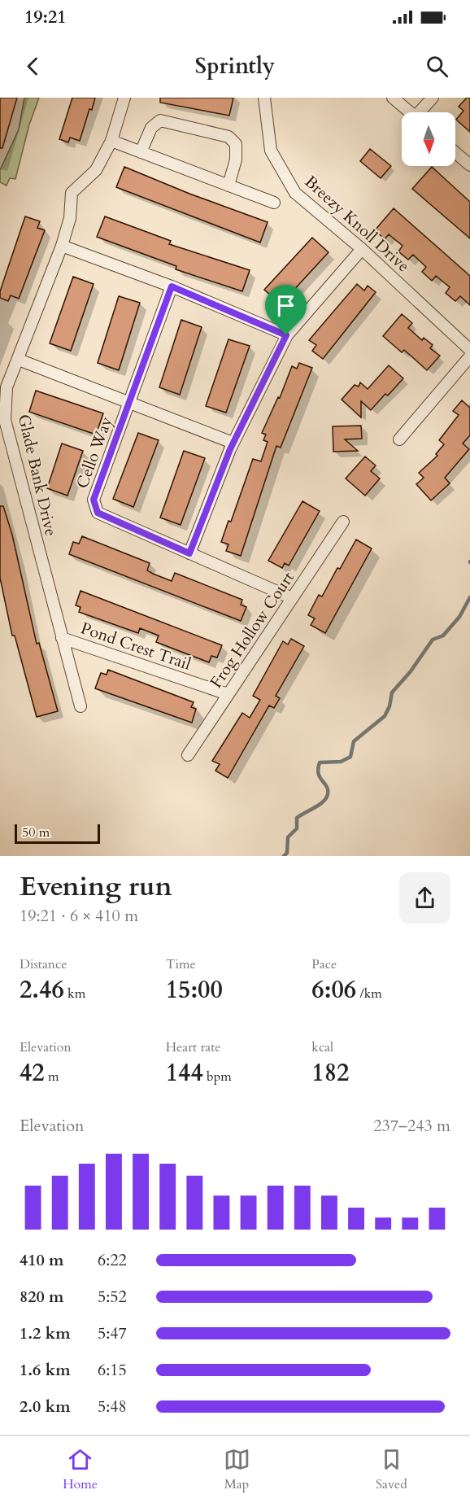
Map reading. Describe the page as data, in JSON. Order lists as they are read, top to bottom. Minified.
{"streets":{"street":["Breezy Knoll Drive","Cello Way","Glade Bank Drive","Frog Hollow Court","Pond Crest Trail"]},"crossings":[["Cello Way","Frog Hollow Court"],["Glade Bank Drive","Pond Crest Trail"],["Frog Hollow Court","Pond Crest Trail"]],"scale_bar":"50 m","north":"bottom","page":{"status":"19:21","header":"Sprintly","scale":"50 m","heading":["Evening run","19:21 · 6 × 410 m"],"stats":[["Distance","2.46 km"],["Time","15:00"],["Pace","6:06 /km"],["Elevation","42 m"],["Heart rate","144 bpm"],["kcal","182"]],"chart":["Elevation","237–243 m"],"list":[{"name":"410 m","note":"6:22"},{"name":"820 m","note":"5:52"},{"name":"1.2 km","note":"5:47"},{"name":"1.6 km","note":"6:15"},{"name":"2.0 km","note":"5:48"}],"tabs":["Home","Map","Saved"]}}
